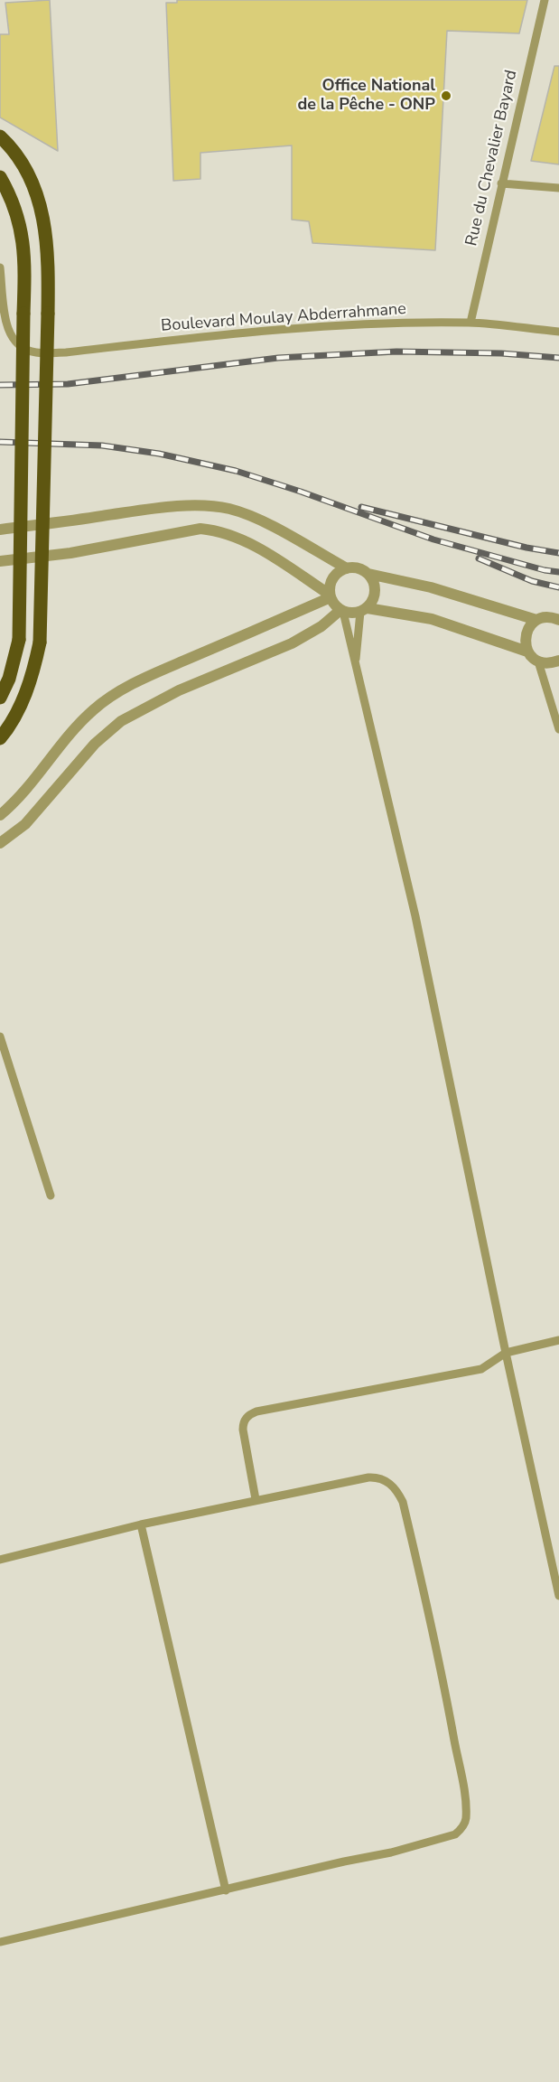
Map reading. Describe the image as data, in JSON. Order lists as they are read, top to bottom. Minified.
{"streets":{"lane":["Rue du Chevalier Bayard","Boulevard Moulay Abderrahmane"]},"crossings":[["Rue du Chevalier Bayard","Boulevard Moulay Abderrahmane"]],"places":["Office National de la Pêche - ONP"]}
